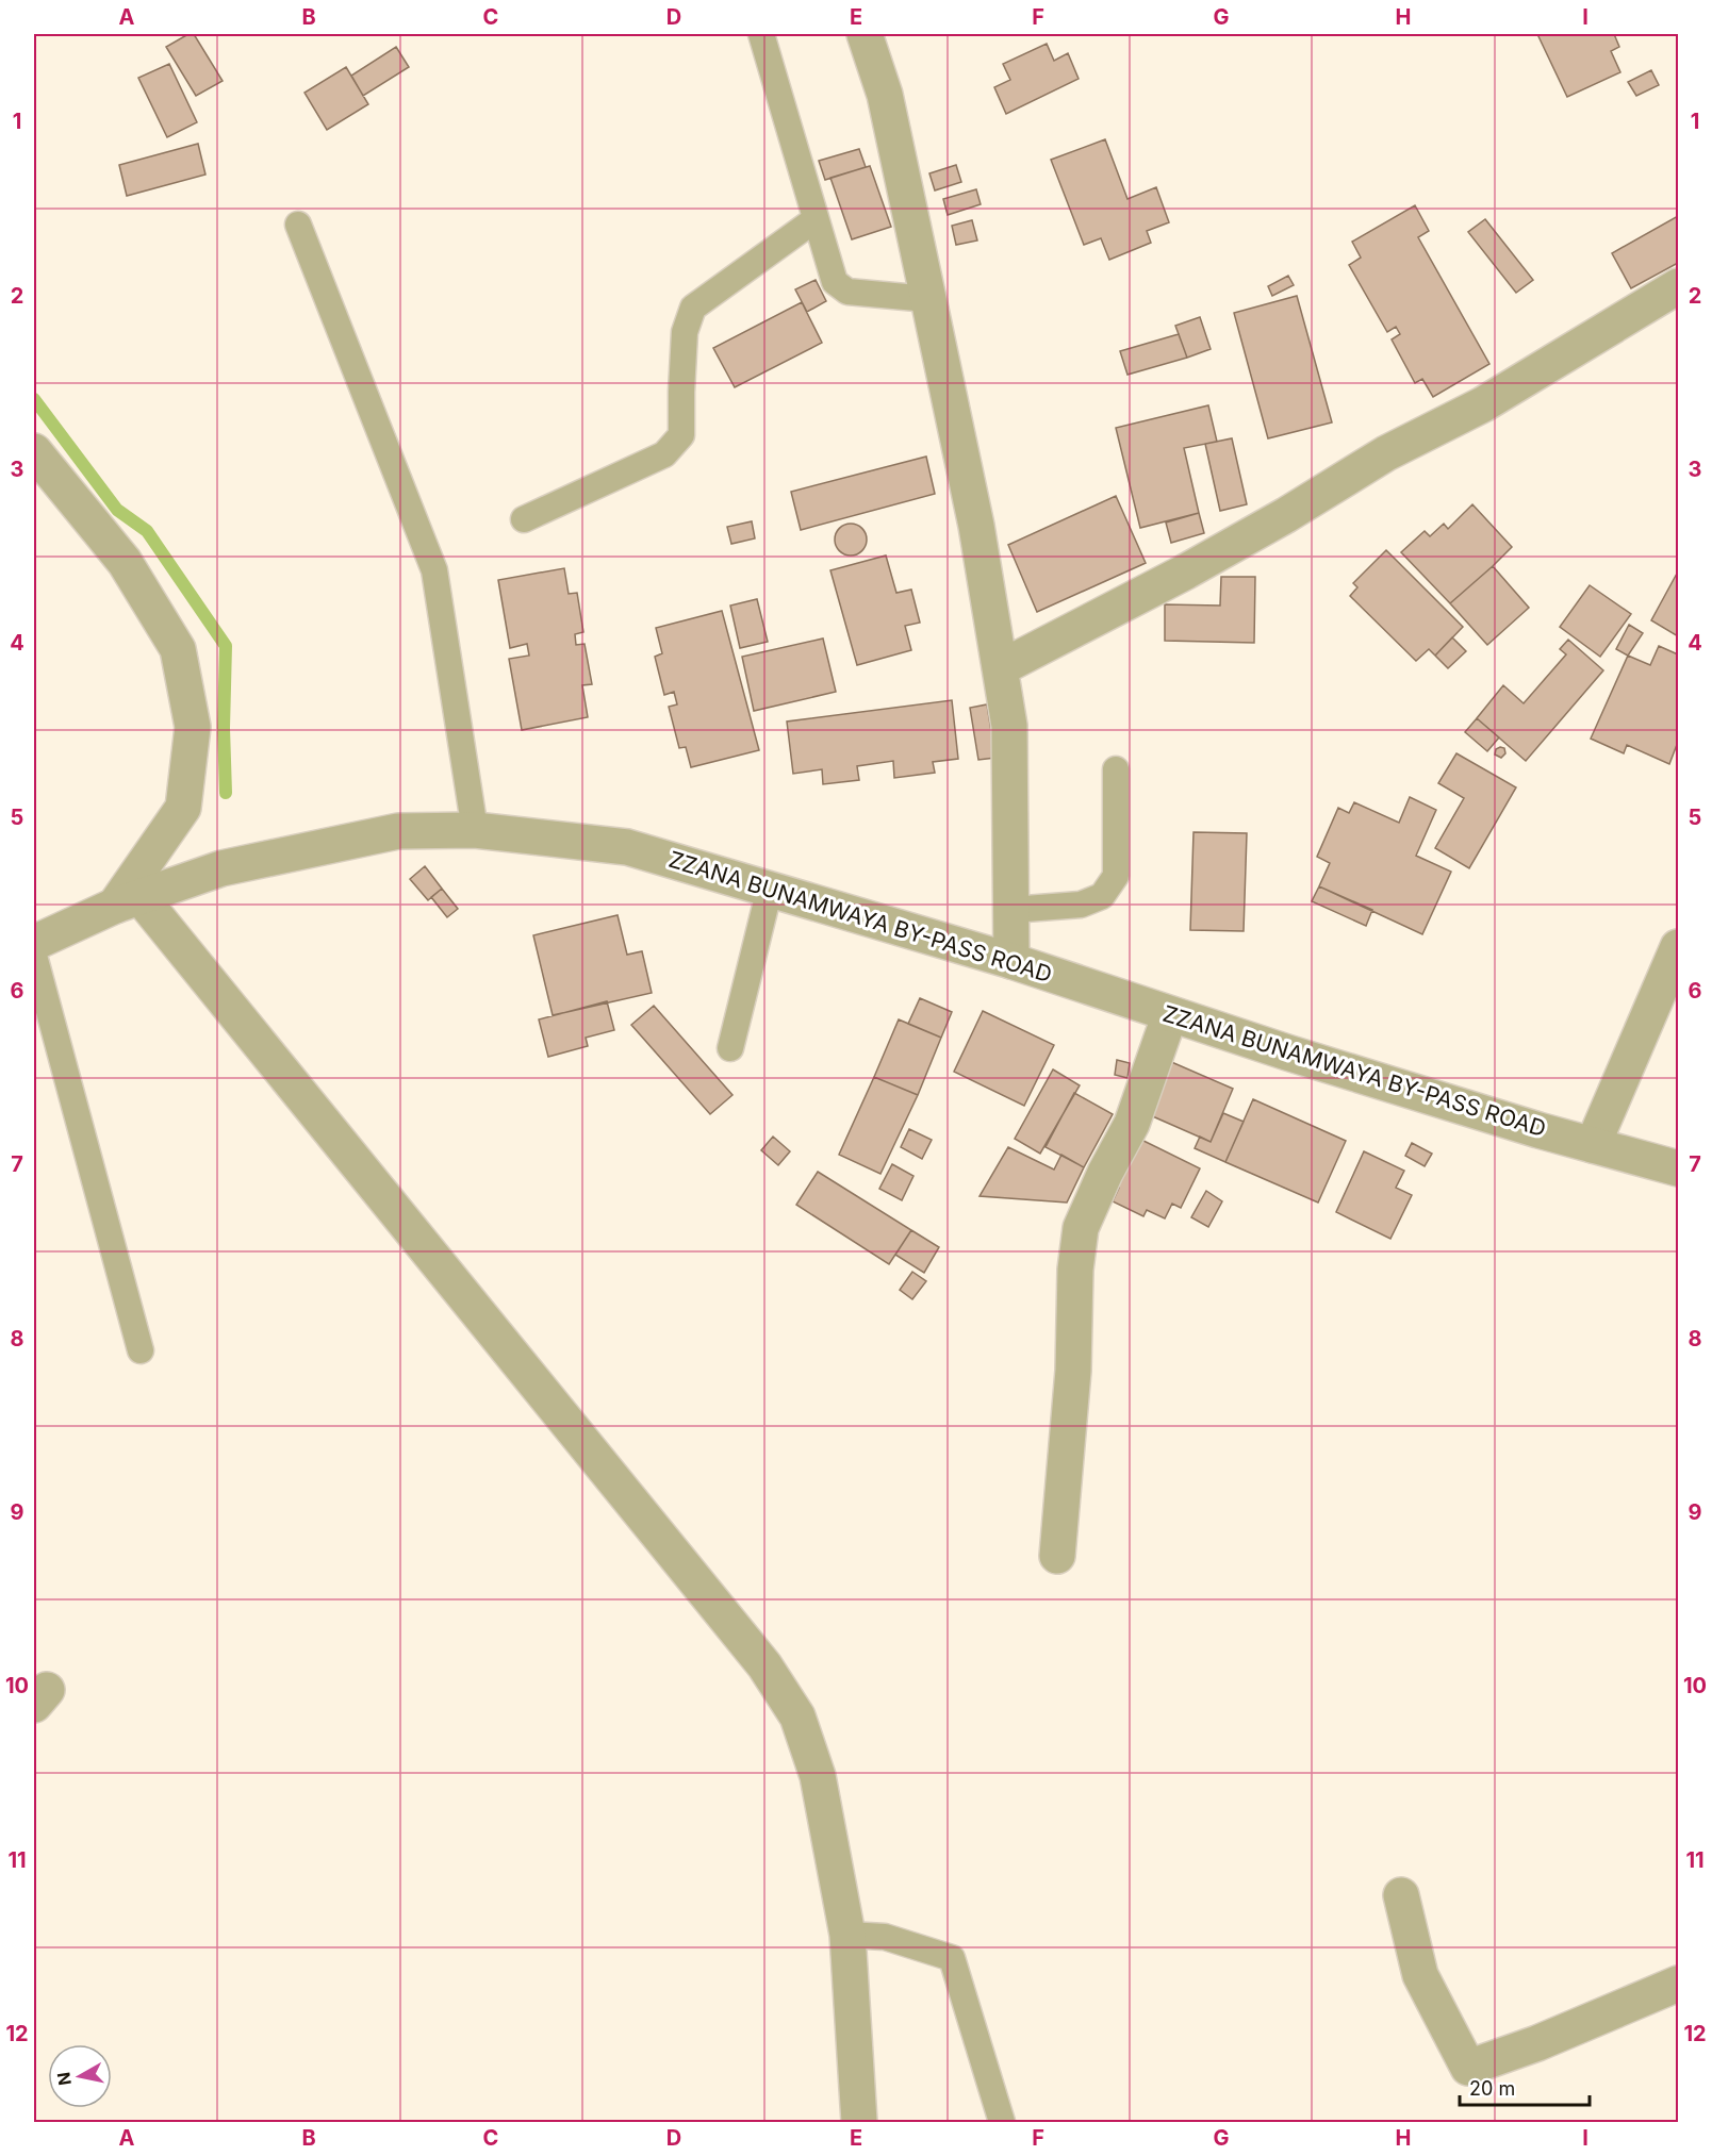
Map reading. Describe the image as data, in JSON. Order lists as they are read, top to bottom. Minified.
{"streets":{"street":["ZZANA BUNAMWAYA BY-PASS ROAD"]},"scale_bar":"20 m","north":"left","grid":{"columns":["A","B","C","D","E","F","G","H","I"],"rows":["1","2","3","4","5","6","7","8","9","10","11","12"]}}
